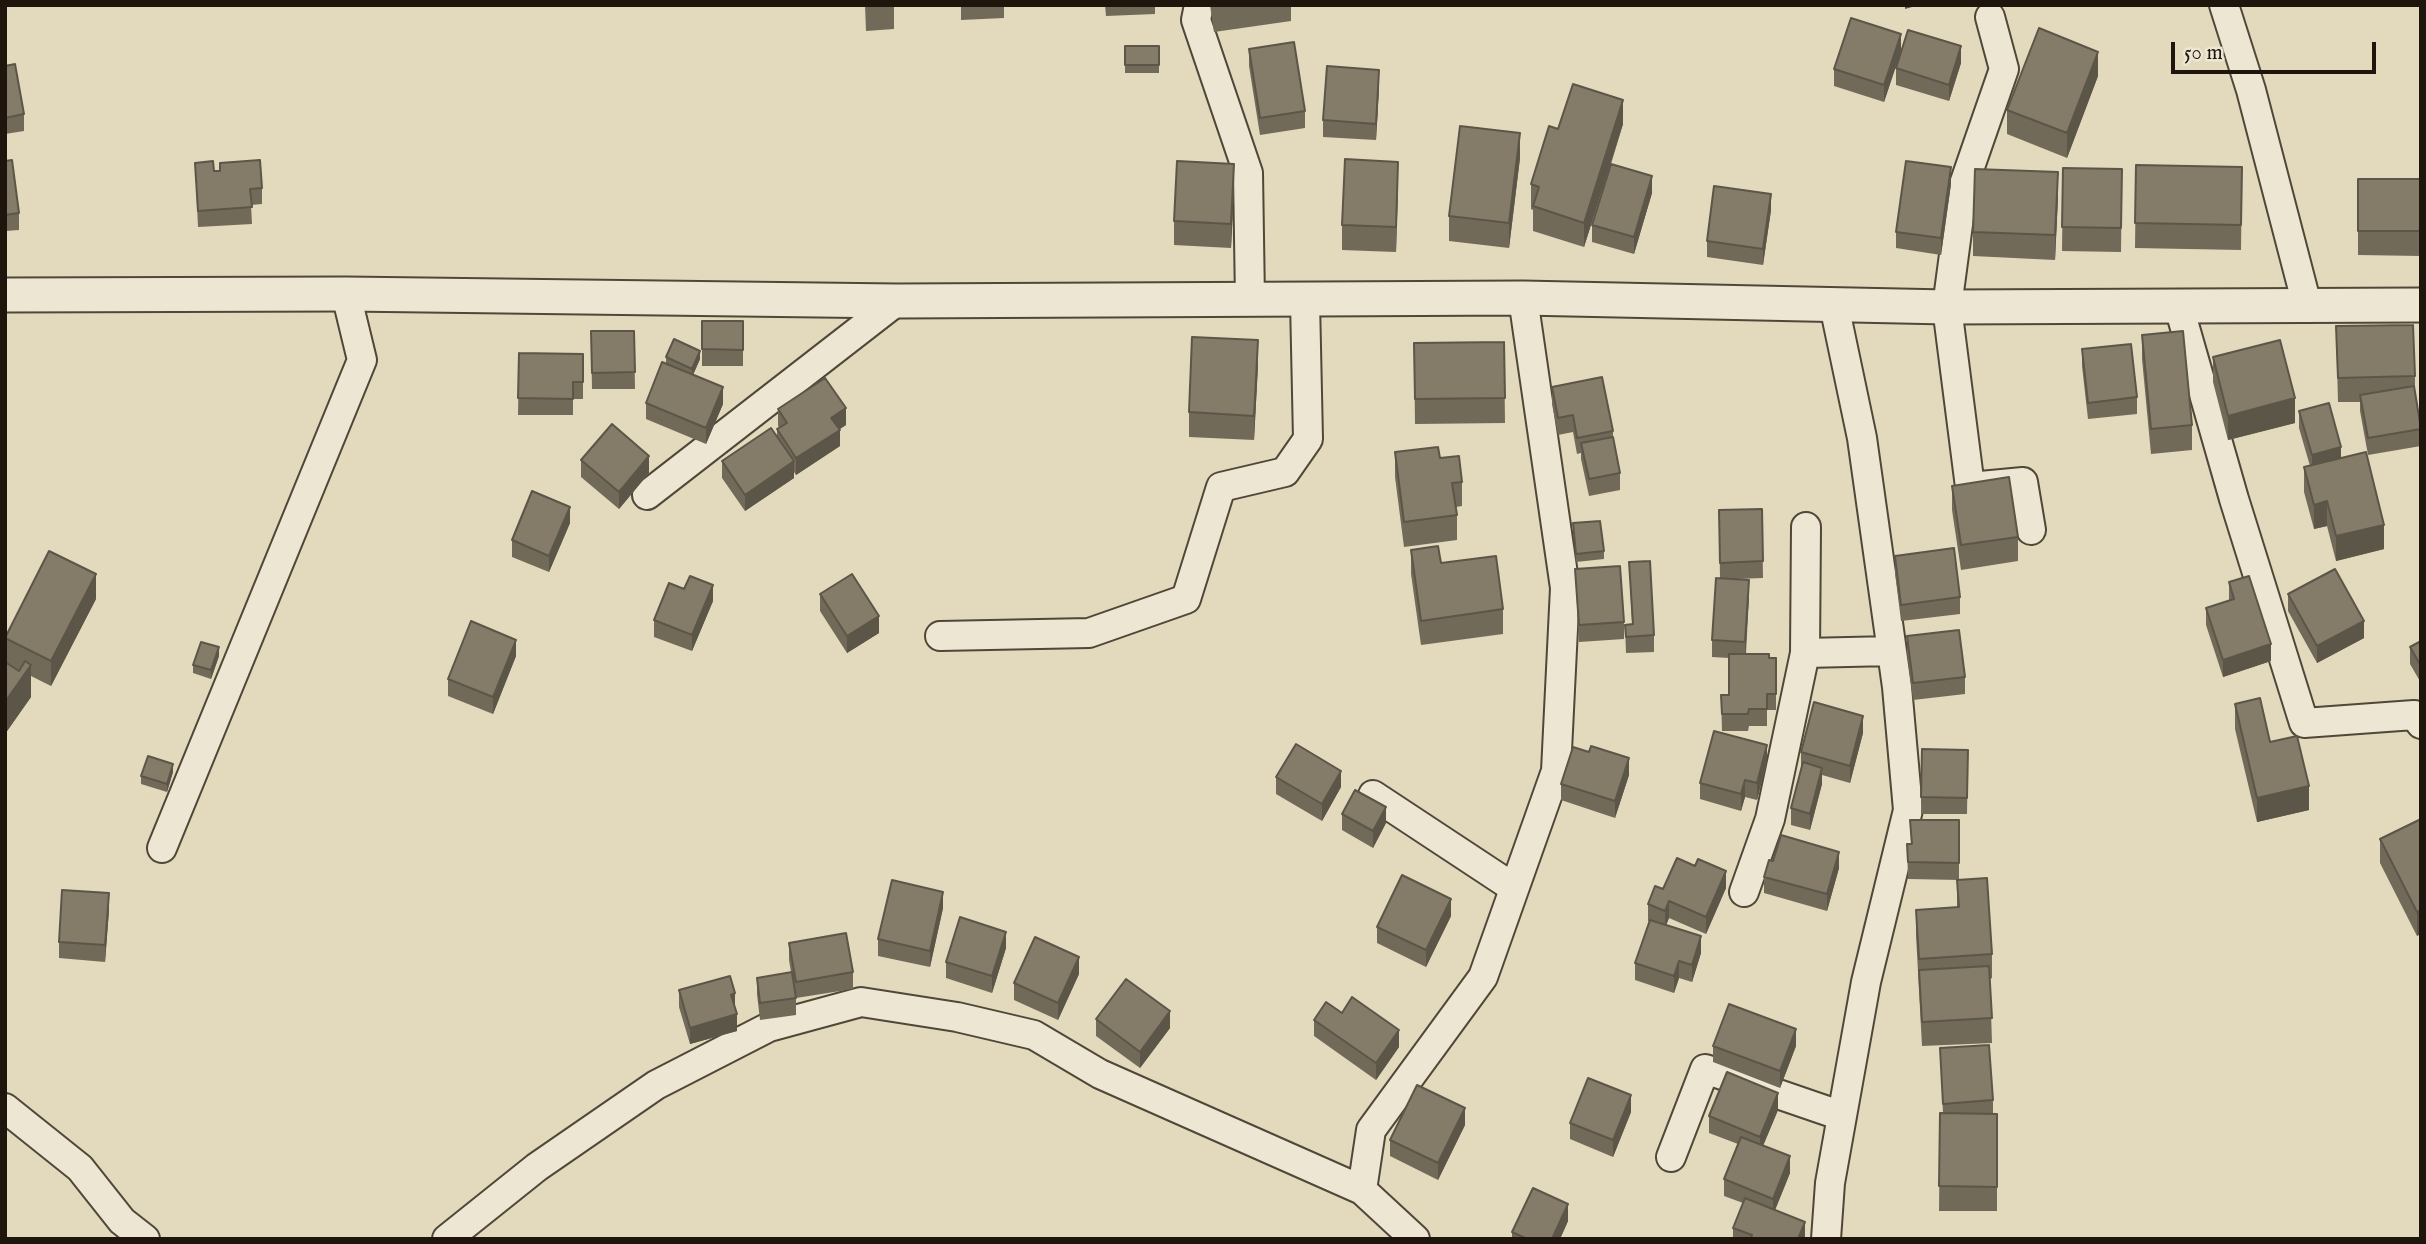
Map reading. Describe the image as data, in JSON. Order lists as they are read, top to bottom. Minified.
{"scale_bar":"50 m"}
